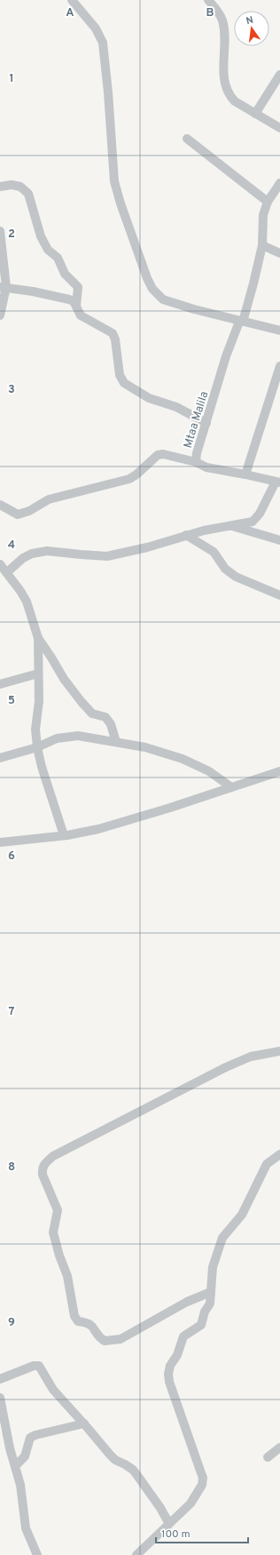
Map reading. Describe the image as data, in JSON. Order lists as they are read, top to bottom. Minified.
{"streets":{"street":["Mtaa Malila"]},"scale_bar":"100 m","north":"top","grid":{"columns":["A","B"],"rows":["1","2","3","4","5","6","7","8","9"]}}
